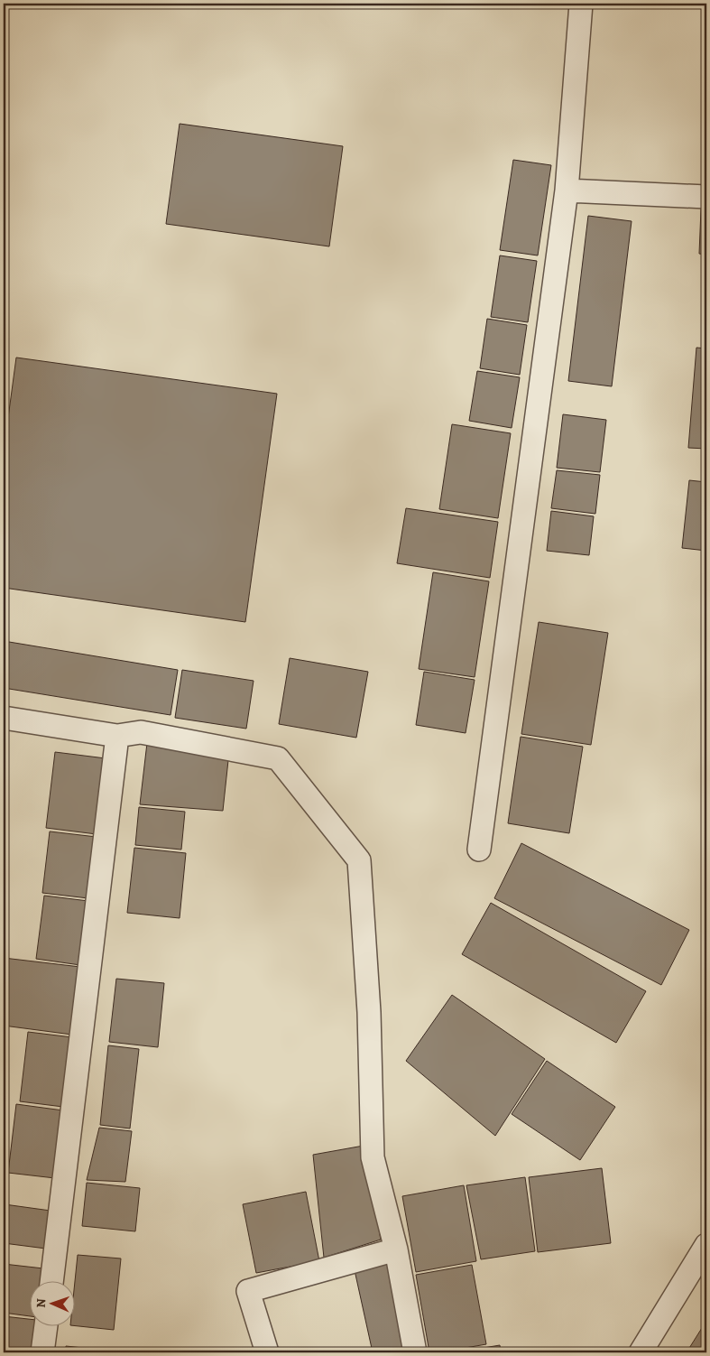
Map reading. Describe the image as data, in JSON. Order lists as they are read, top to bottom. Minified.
{"north":"left"}
